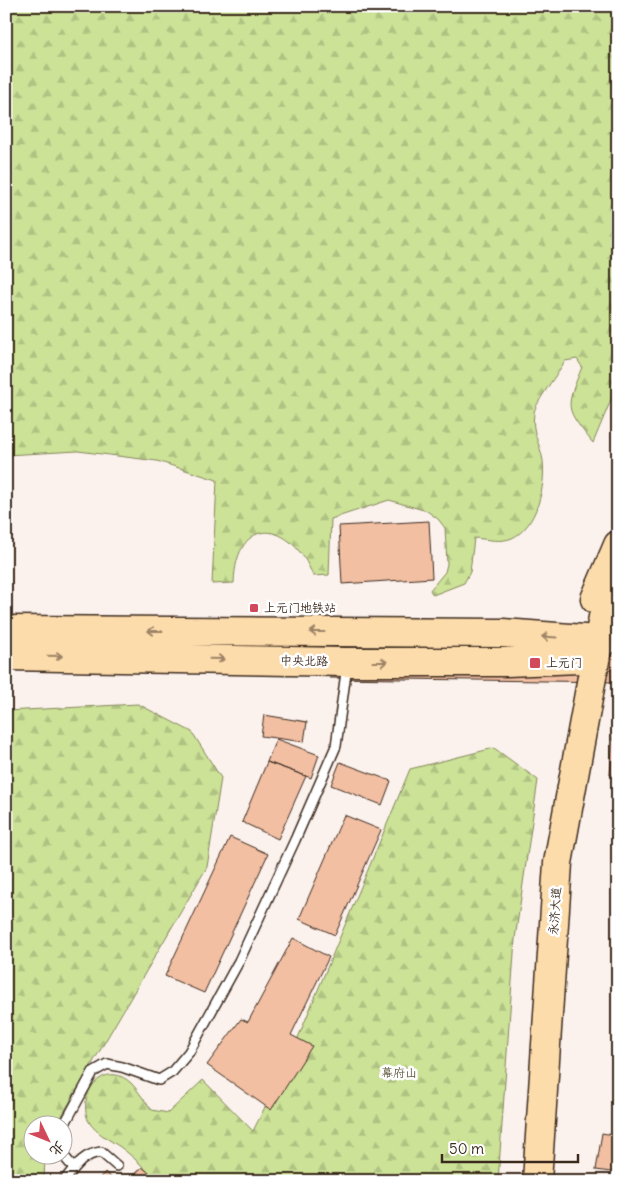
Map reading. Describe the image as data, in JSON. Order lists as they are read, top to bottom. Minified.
{"streets":{"main road":["中央北路","永济大道"]},"crossings":[["中央北路","永济大道"]],"parks":["幕府山"],"places":{"transit":["上元门地铁站","上元门"]},"scale_bar":"50 m","north":"bottom right"}
